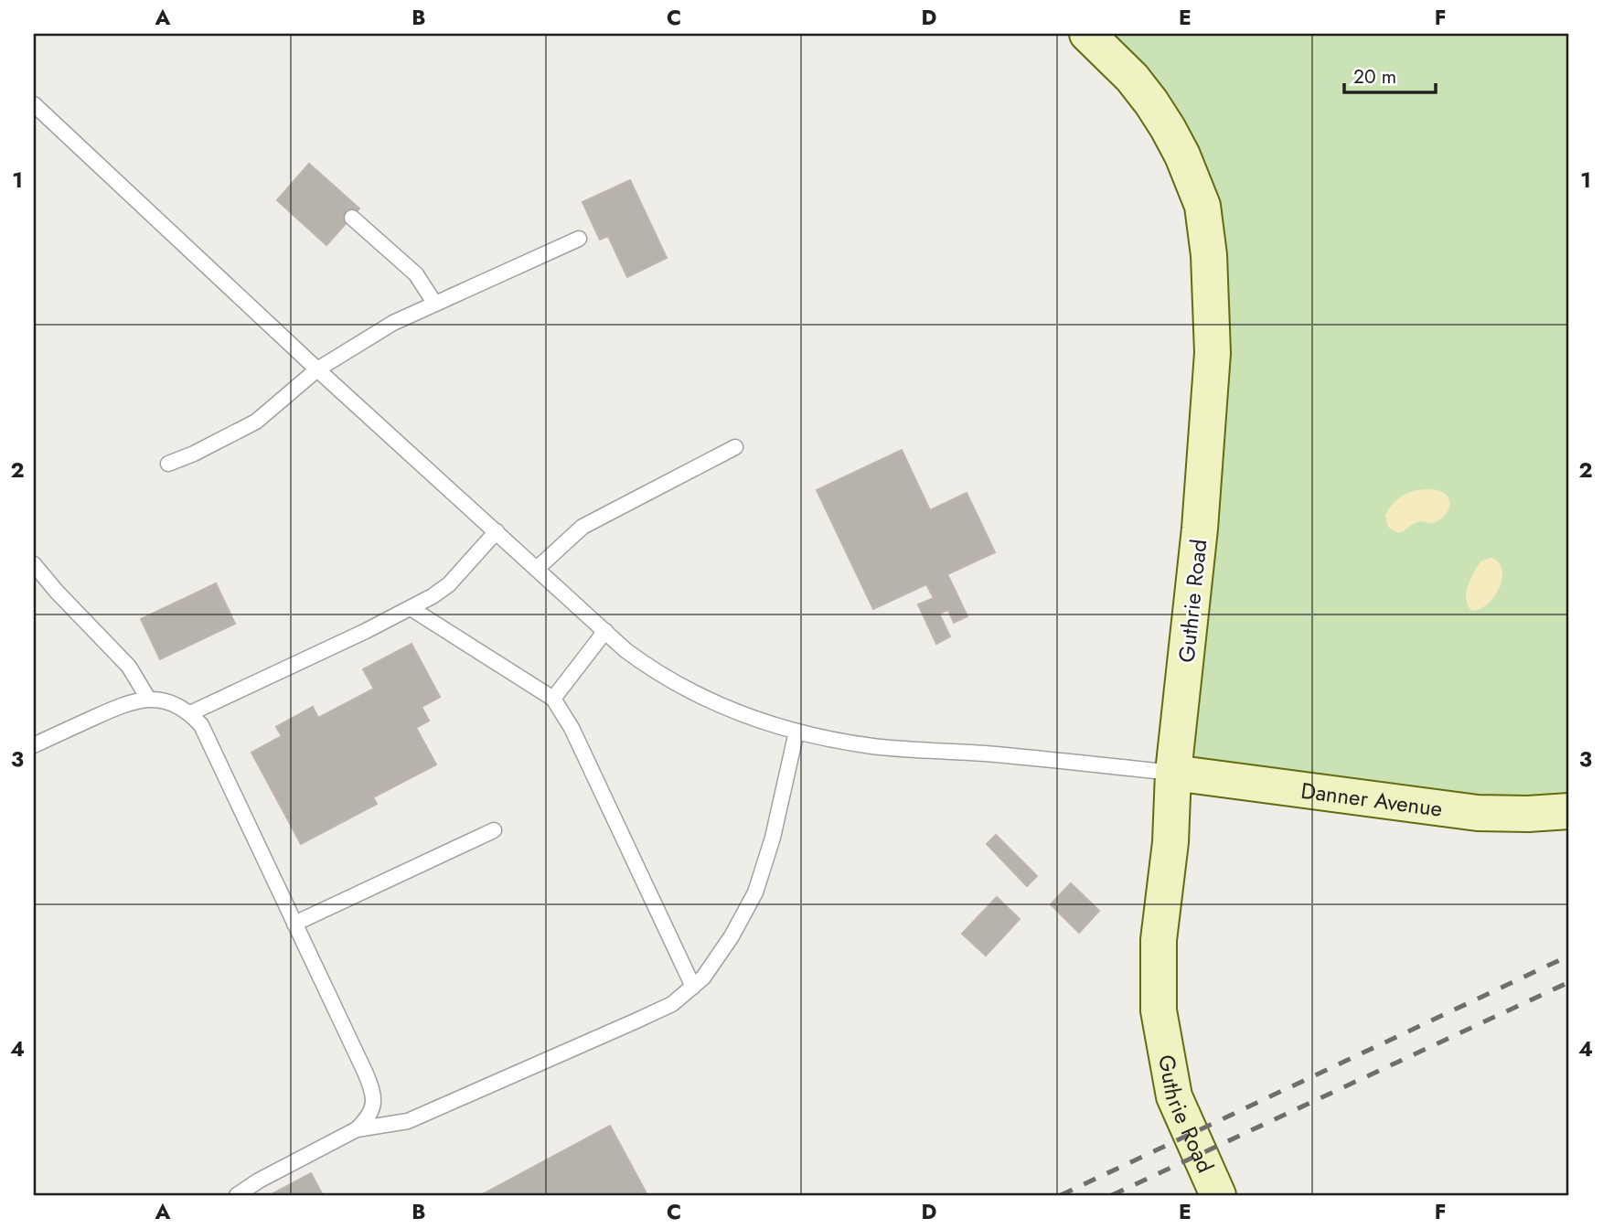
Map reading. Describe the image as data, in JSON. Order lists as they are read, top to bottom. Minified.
{"streets":{"street":["Guthrie Road","Danner Avenue"]},"crossings":[["Guthrie Road","Danner Avenue"]],"scale_bar":"20 m","grid":{"columns":["A","B","C","D","E","F"],"rows":["1","2","3","4"]}}
